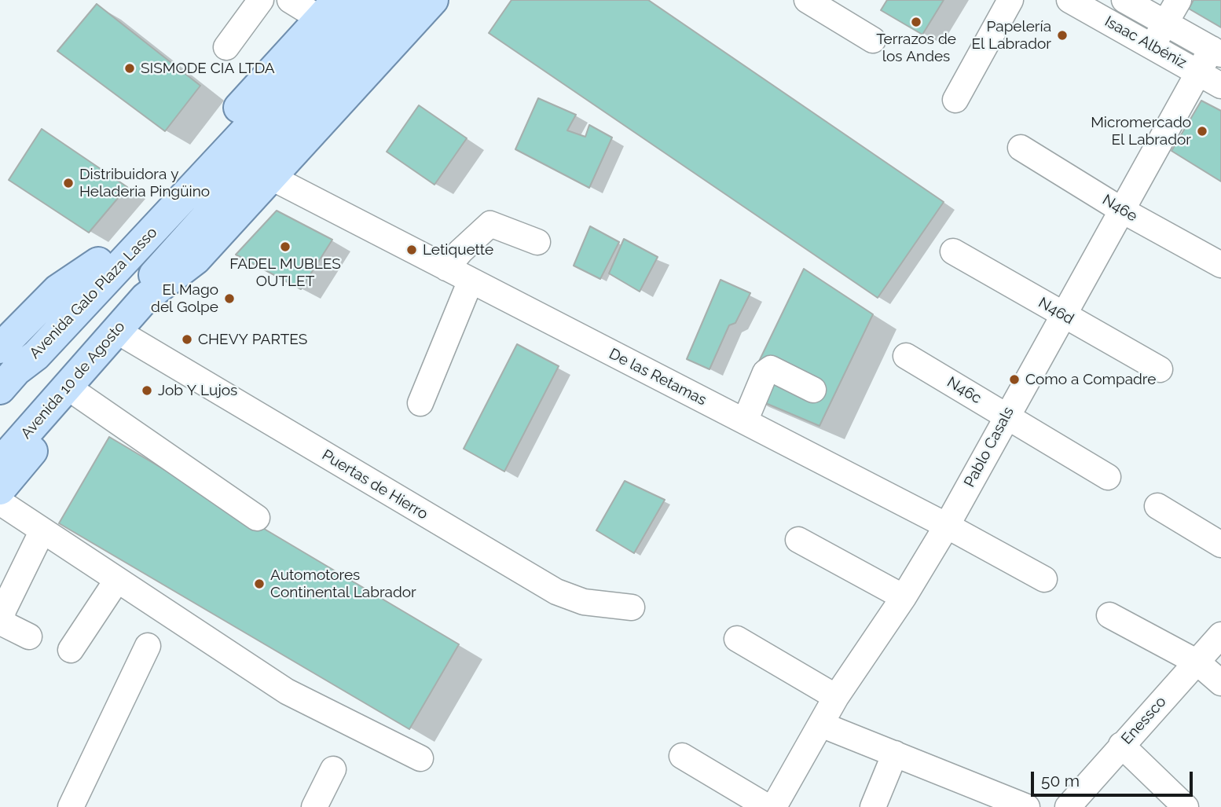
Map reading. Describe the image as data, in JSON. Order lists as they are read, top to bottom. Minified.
{"streets":{"main road":["Avenida Galo Plaza Lasso","Avenida 10 de Agosto"],"street":["Isaac Albéniz","N46e","N46d","De las Retamas","N46c","Pablo Casals","Puertas de Hierro","Enessco"]},"crossings":[["Isaac Albéniz","Pablo Casals"],["N46e","Pablo Casals"],["Avenida Galo Plaza Lasso","Avenida 10 de Agosto"],["N46d","Pablo Casals"],["De las Retamas","Pablo Casals"],["N46c","Pablo Casals"]],"places":["Terrazos de los Andes","Papelería El Labrador","SISMODE CIA LTDA","Micromercado El Labrador","Distribuidora y Heladeria Pingüino","FADEL MUBLES OUTLET","Letiquette","El Mago del Golpe","CHEVY PARTES","Como a Compadre","Job Y Lujos","Automotores Continental Labrador"],"scale_bar":"50 m"}
